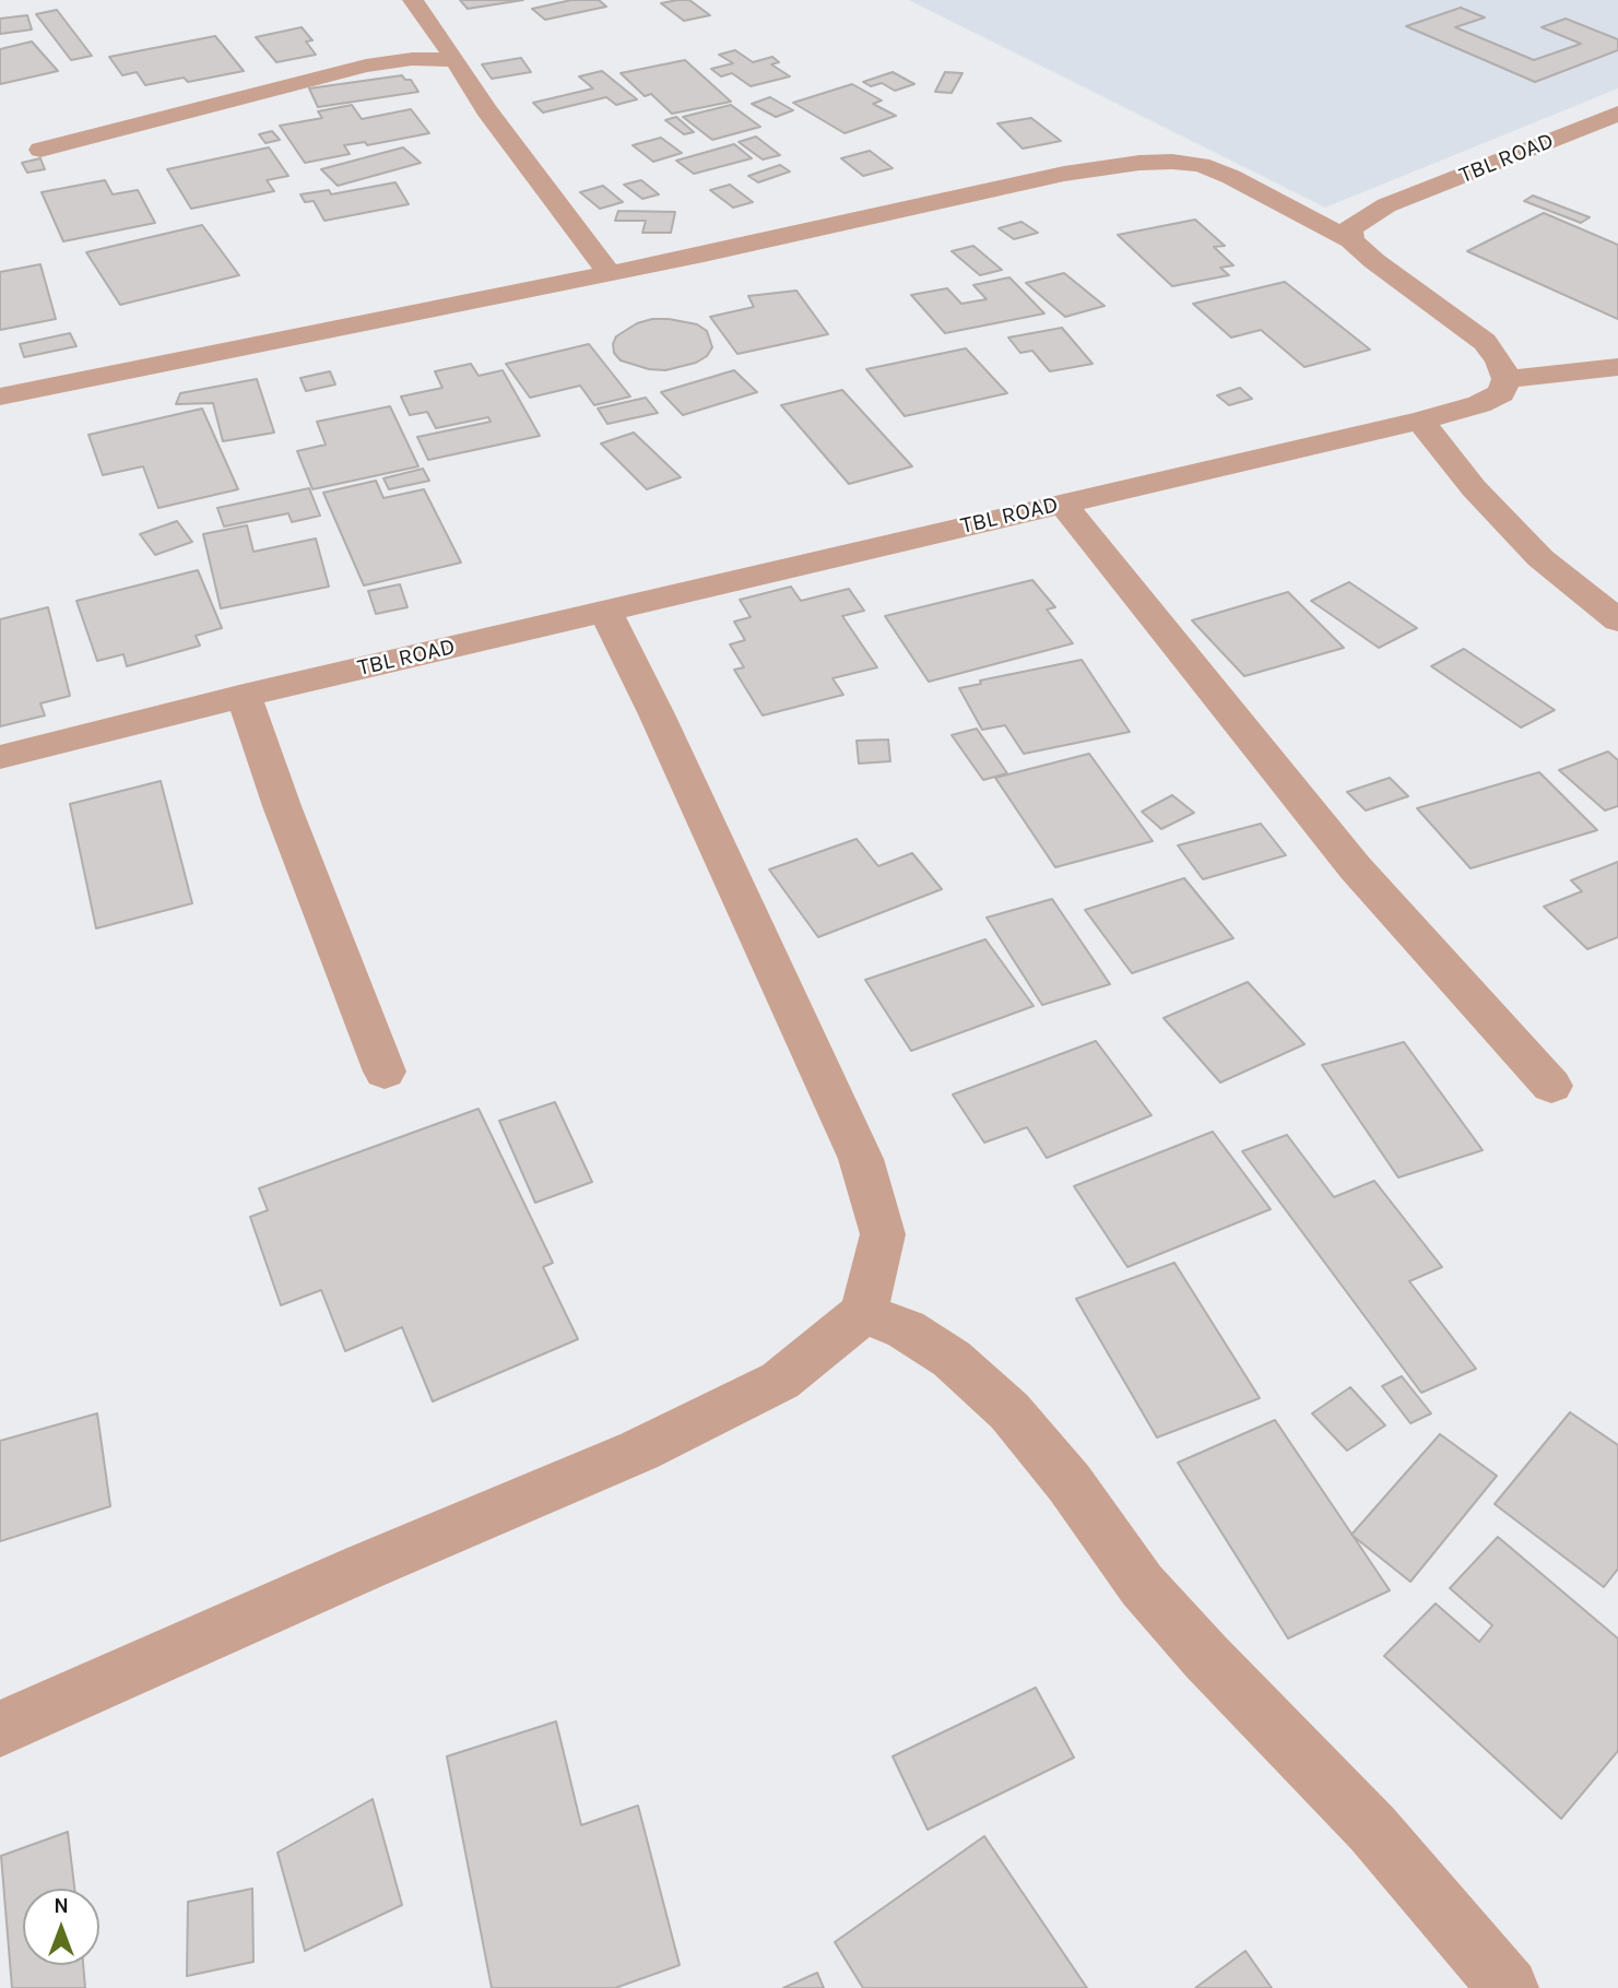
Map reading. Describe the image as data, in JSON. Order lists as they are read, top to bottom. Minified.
{"streets":{"street":["TBL ROAD"]},"north":"top"}
